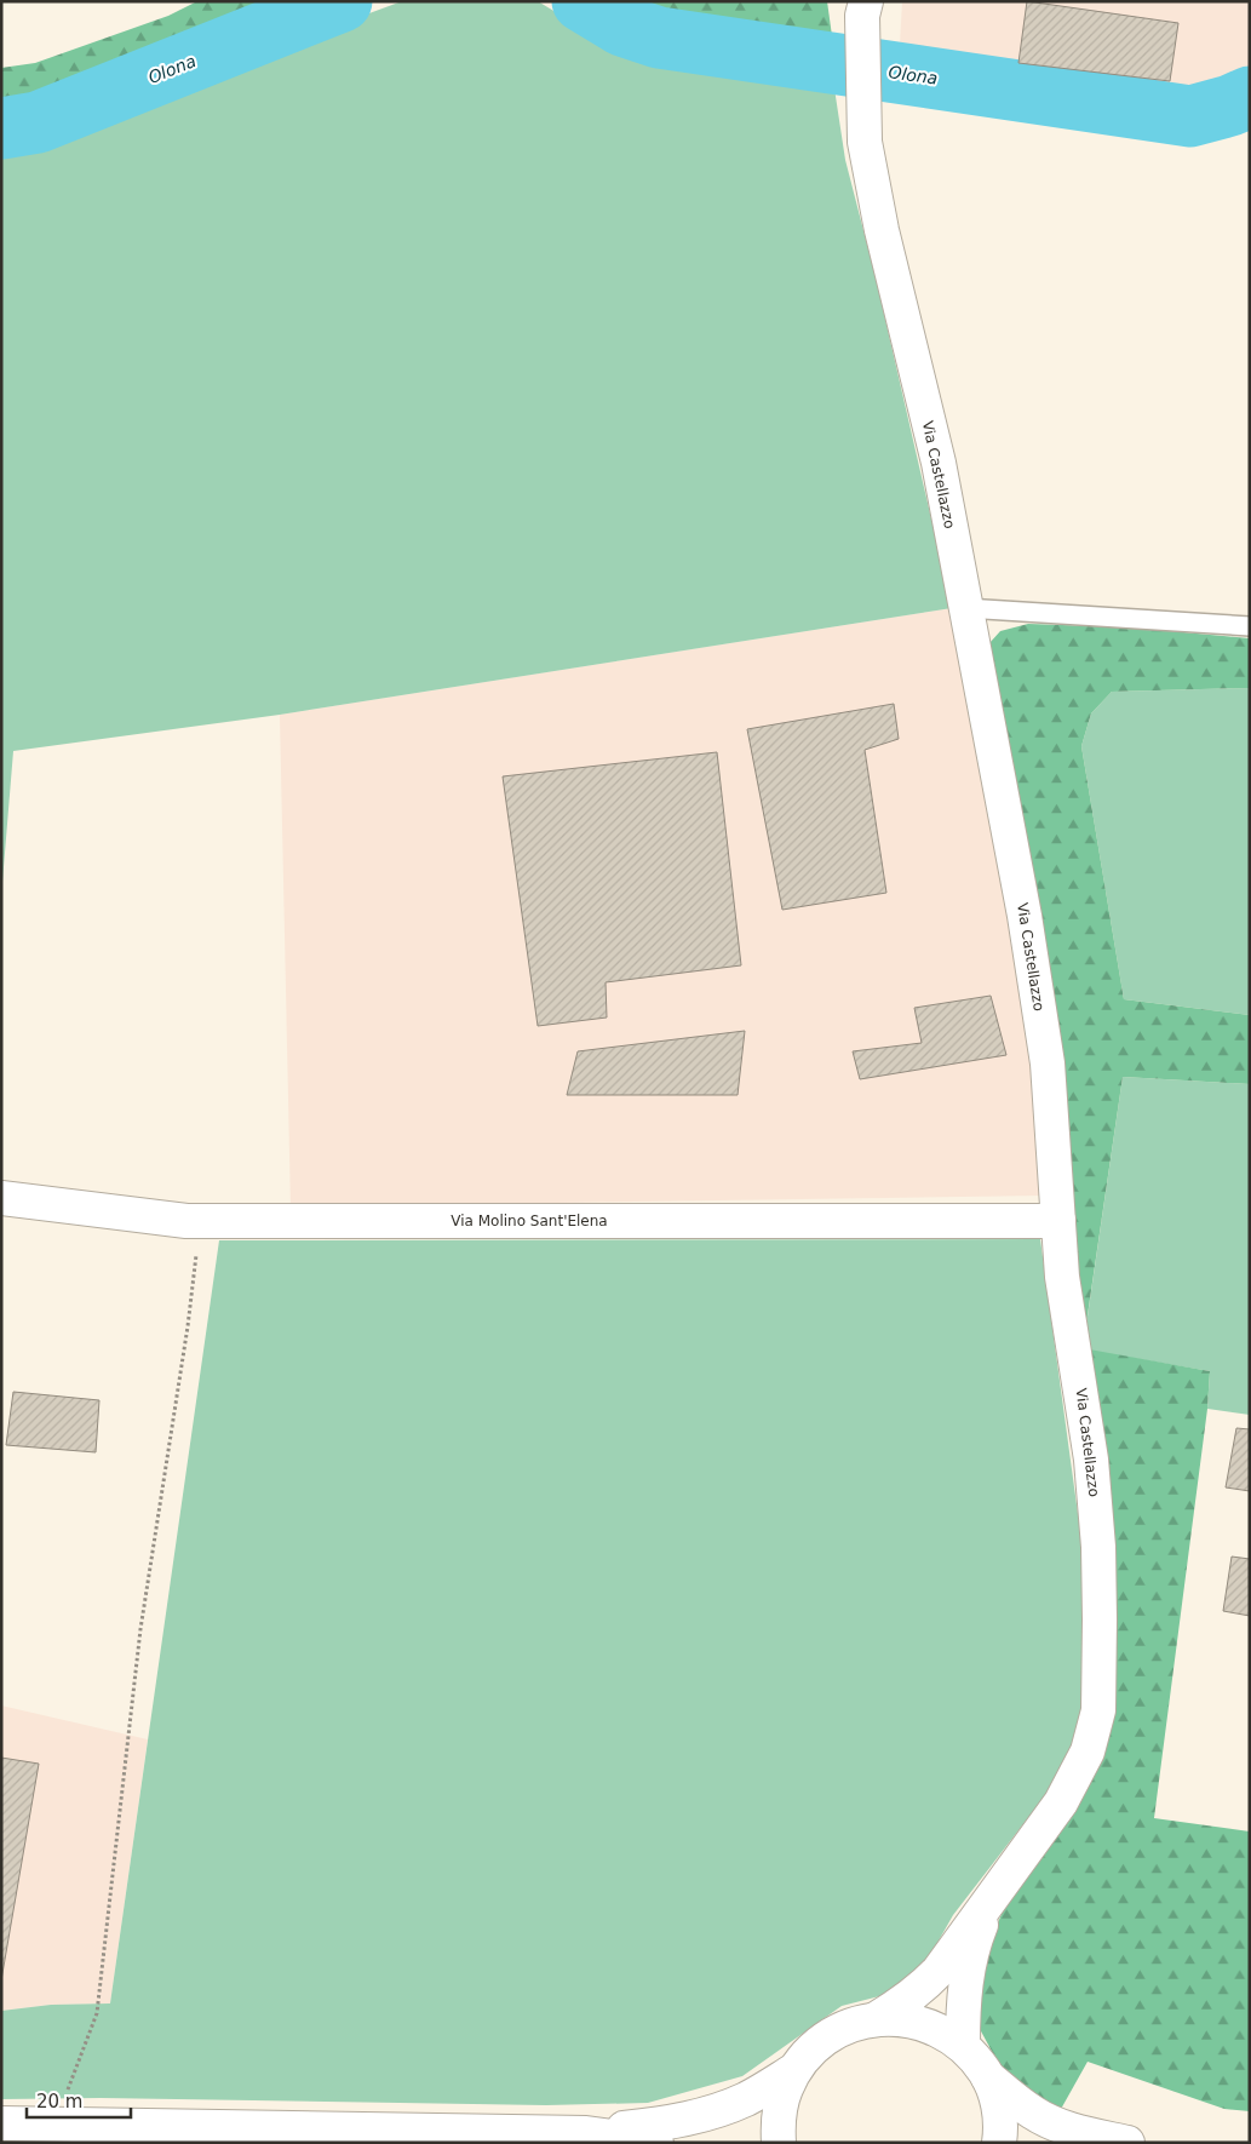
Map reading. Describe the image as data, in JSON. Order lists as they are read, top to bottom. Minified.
{"streets":{"street":["Via Castellazzo","Via Molino Sant'Elena"]},"crossings":[["Via Castellazzo","Via Molino Sant'Elena"]],"water":["Olona"],"scale_bar":"20 m"}
